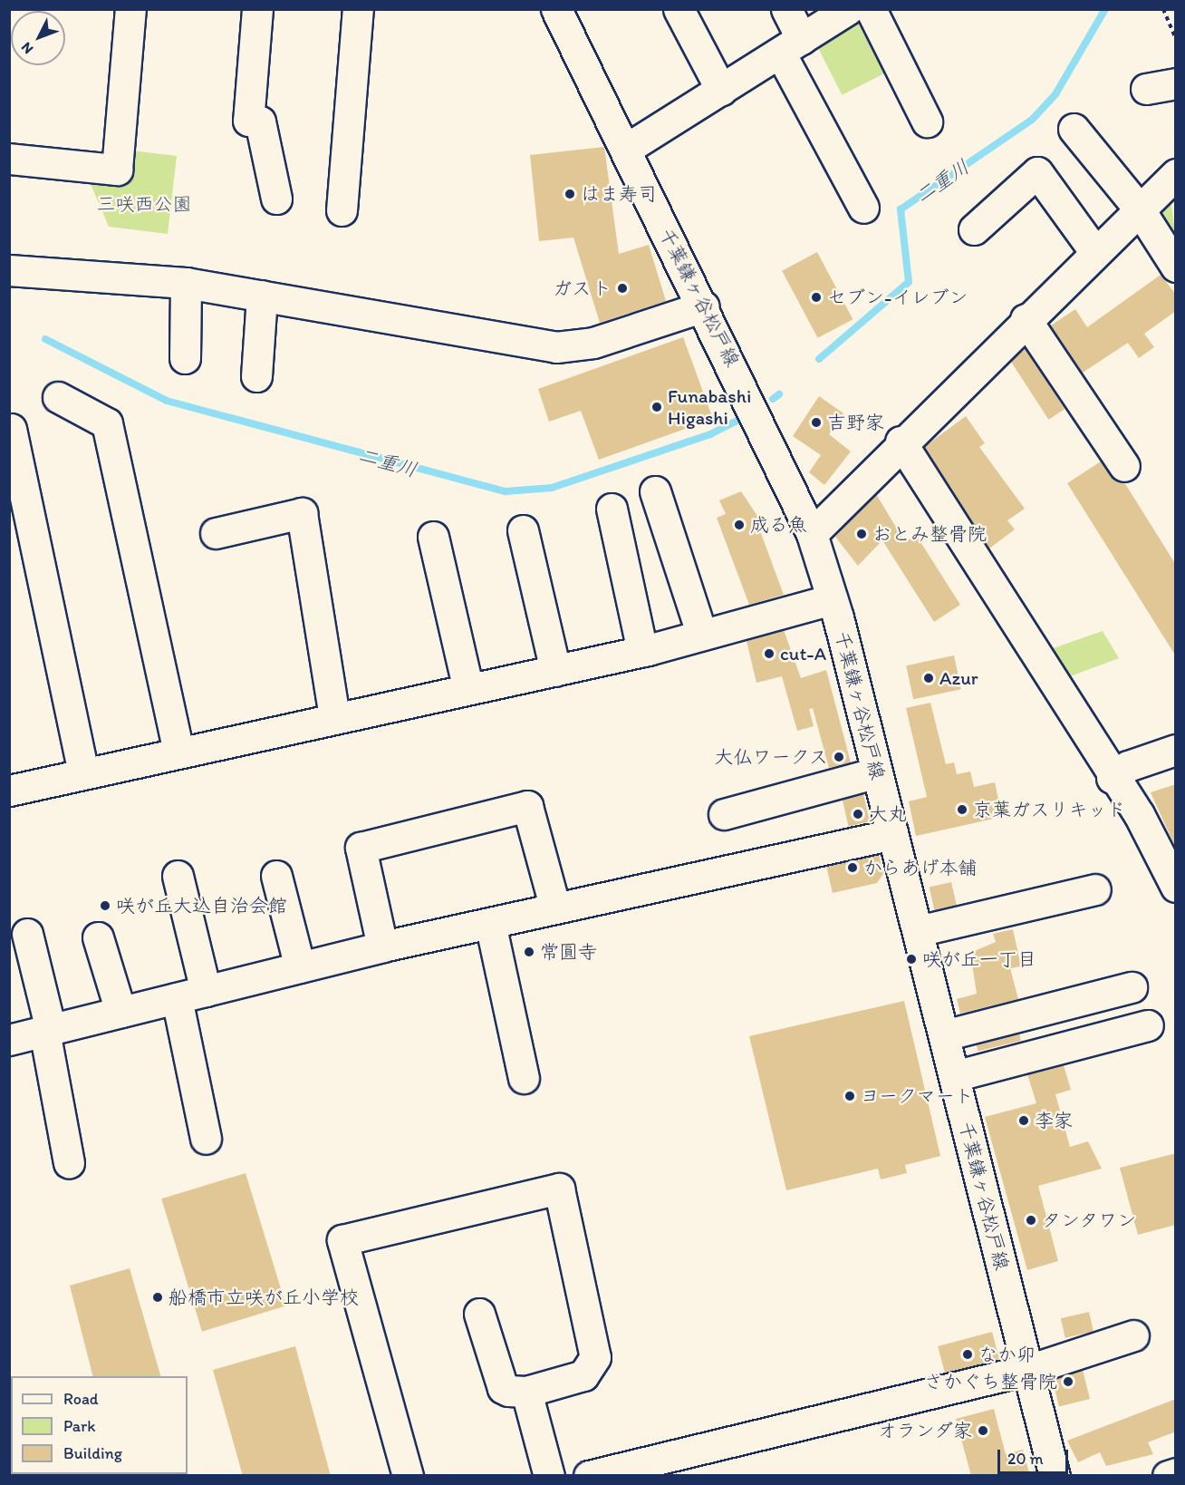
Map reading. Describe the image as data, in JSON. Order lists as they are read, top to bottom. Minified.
{"streets":{"street":["千葉鎌ヶ谷松戸線"]},"water":["二重川"],"parks":["三咲西公園"],"places":["はま寿司","ガスト","セブン-イレブン","Funabashi Higashi","吉野家","成る魚","おとみ整骨院","cut-A","Azur","大仏ワークス","京葉ガスリキッド","大丸","からあげ本舗","咲が丘大込自治会館","常圓寺","咲が丘一丁目","ヨークマート","李家","タンタワン","船橋市立咲が丘小学校","なか卯","さかぐち整骨院","オランダ家"],"legend":["Road","Park","Building"],"scale_bar":"20 m","north":"bottom left"}
